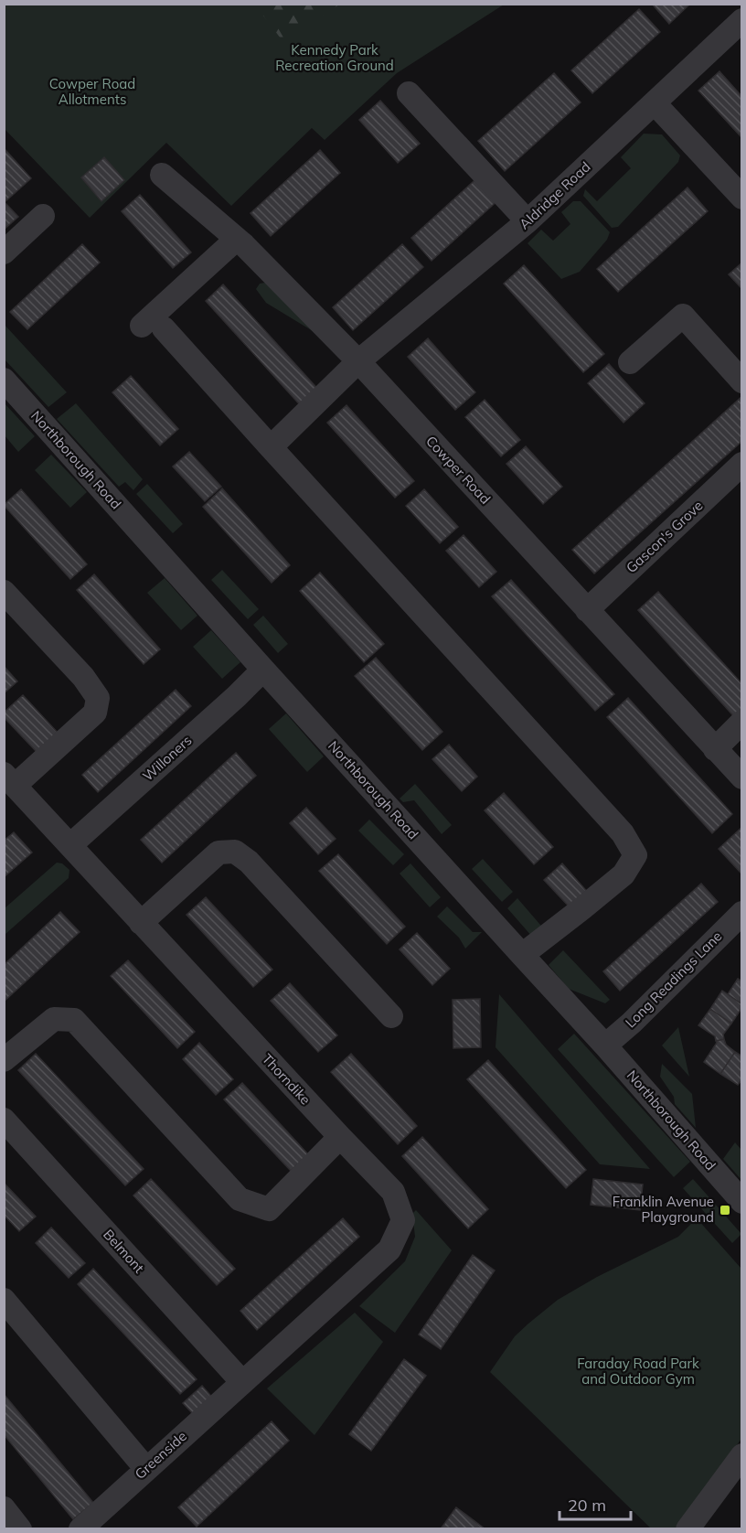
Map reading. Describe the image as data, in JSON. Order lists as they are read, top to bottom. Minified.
{"streets":{"street":["Aldridge Road","Northborough Road","Cowper Road","Gascon's Grove","Willoners","Long Readings Lane","Thorndike","Belmont","Greenside"]},"crossings":[["Aldridge Road","Cowper Road"],["Northborough Road","Willoners"],["Northborough Road","Long Readings Lane"],["Cowper Road","Gascon's Grove"],["Willoners","Thorndike"],["Thorndike","Belmont"],["Thorndike","Greenside"],["Belmont","Greenside"]],"parks":["Kennedy Park Recreation Ground","Cowper Road Allotments","Faraday Road Park and Outdoor Gym"],"places":{"transit":["Franklin Avenue Playground"]},"scale_bar":"20 m"}
